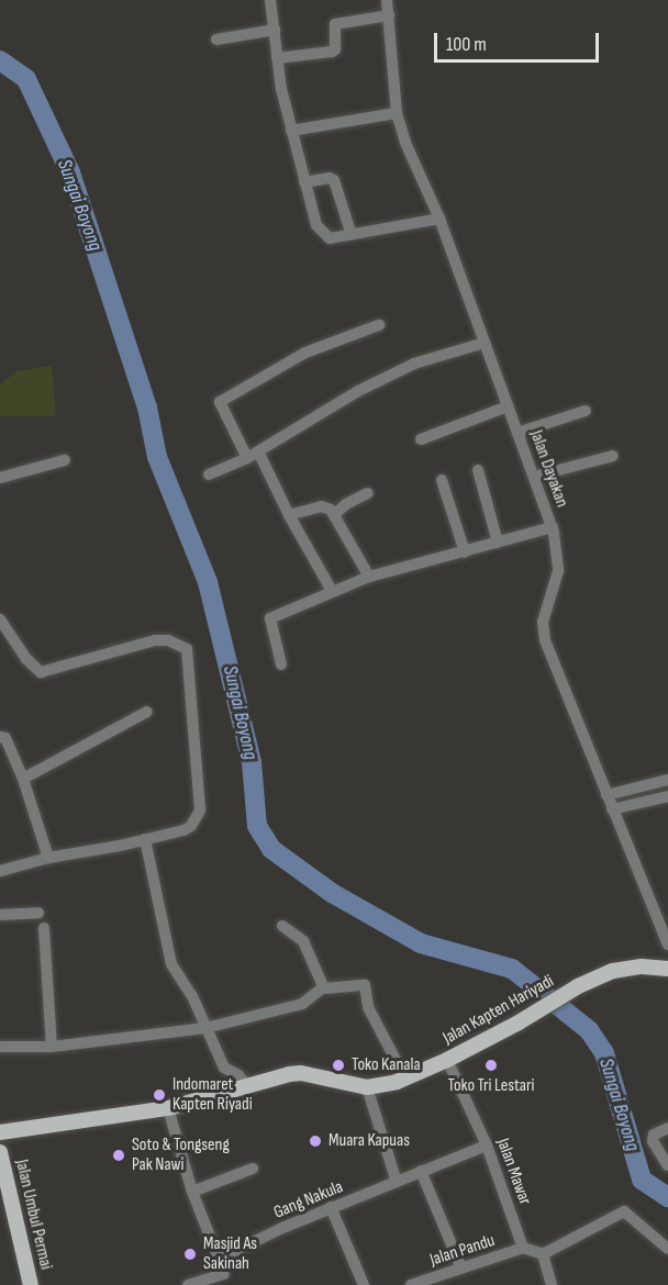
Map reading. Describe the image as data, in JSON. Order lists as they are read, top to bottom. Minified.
{"streets":{"main road":["Jalan Kapten Hariyadi","Jalan Umbul Permai"],"street":["Jalan Dayakan","Jalan Mawar","Gang Nakula","Jalan Pandu"]},"crossings":[["Jalan Kapten Hariyadi","Jalan Mawar"],["Jalan Mawar","Gang Nakula"],["Jalan Mawar","Jalan Pandu"]],"water":["Sungai Boyong"],"places":["Toko Kanala","Toko Tri Lestari","Indomaret Kapten Riyadi","Muara Kapuas","Soto & Tongseng Pak Nawi","Masjid As Sakinah"],"scale_bar":"100 m"}
